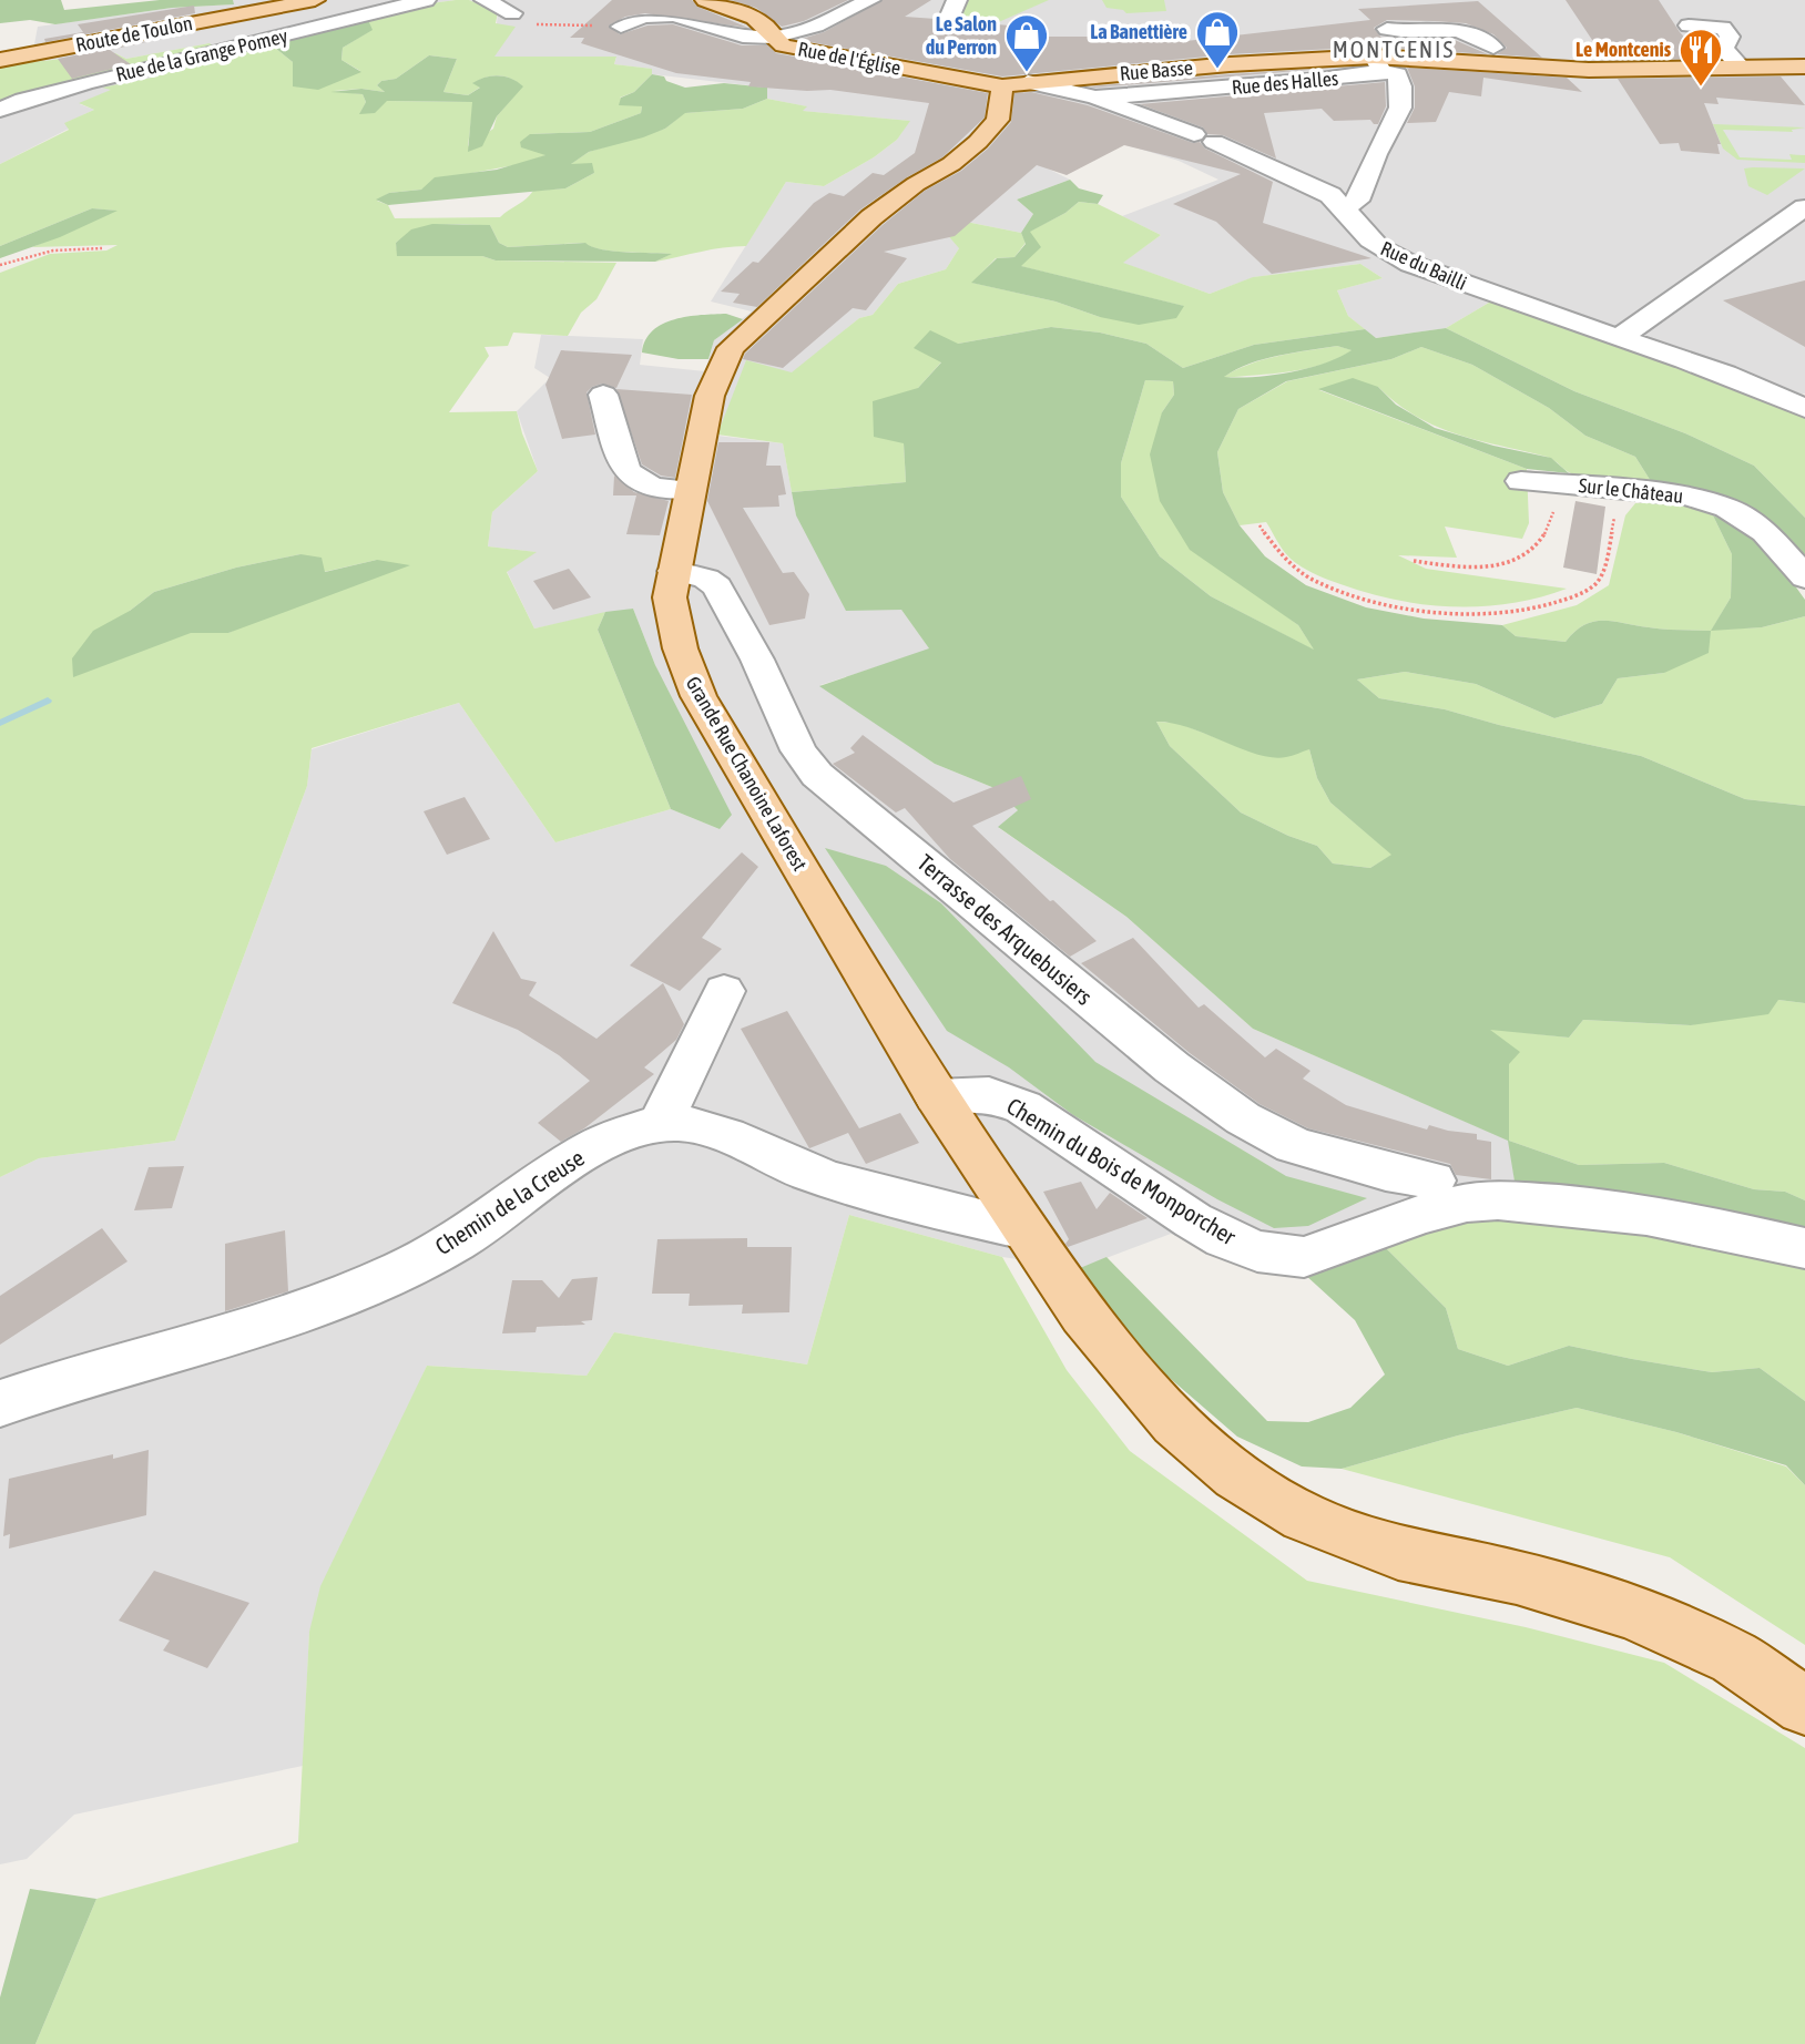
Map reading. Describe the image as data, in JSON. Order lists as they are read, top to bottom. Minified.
{"streets":{"main road":["Route de Toulon","Rue de l'Église","Rue Basse","Grande Rue Chanoine Laforest"],"street":["Rue de la Grange Pomey","Rue des Halles","Rue du Bailli","Sur le Château","Terrasse des Arquebusiers","Chemin du Bois de Monporcher","Chemin de la Creuse"]},"crossings":[["Rue de l'Église","Rue Basse"],["Rue de l'Église","Grande Rue Chanoine Laforest"],["Rue Basse","Rue des Halles"],["Rue Basse","Grande Rue Chanoine Laforest"],["Grande Rue Chanoine Laforest","Terrasse des Arquebusiers"],["Grande Rue Chanoine Laforest","Chemin du Bois de Monporcher"],["Grande Rue Chanoine Laforest","Chemin de la Creuse"]],"districts":["MONTCENIS"],"places":{"shop":["La Banettière","Le Salon du Perron"],"restaurant":["Le Montcenis"]}}
